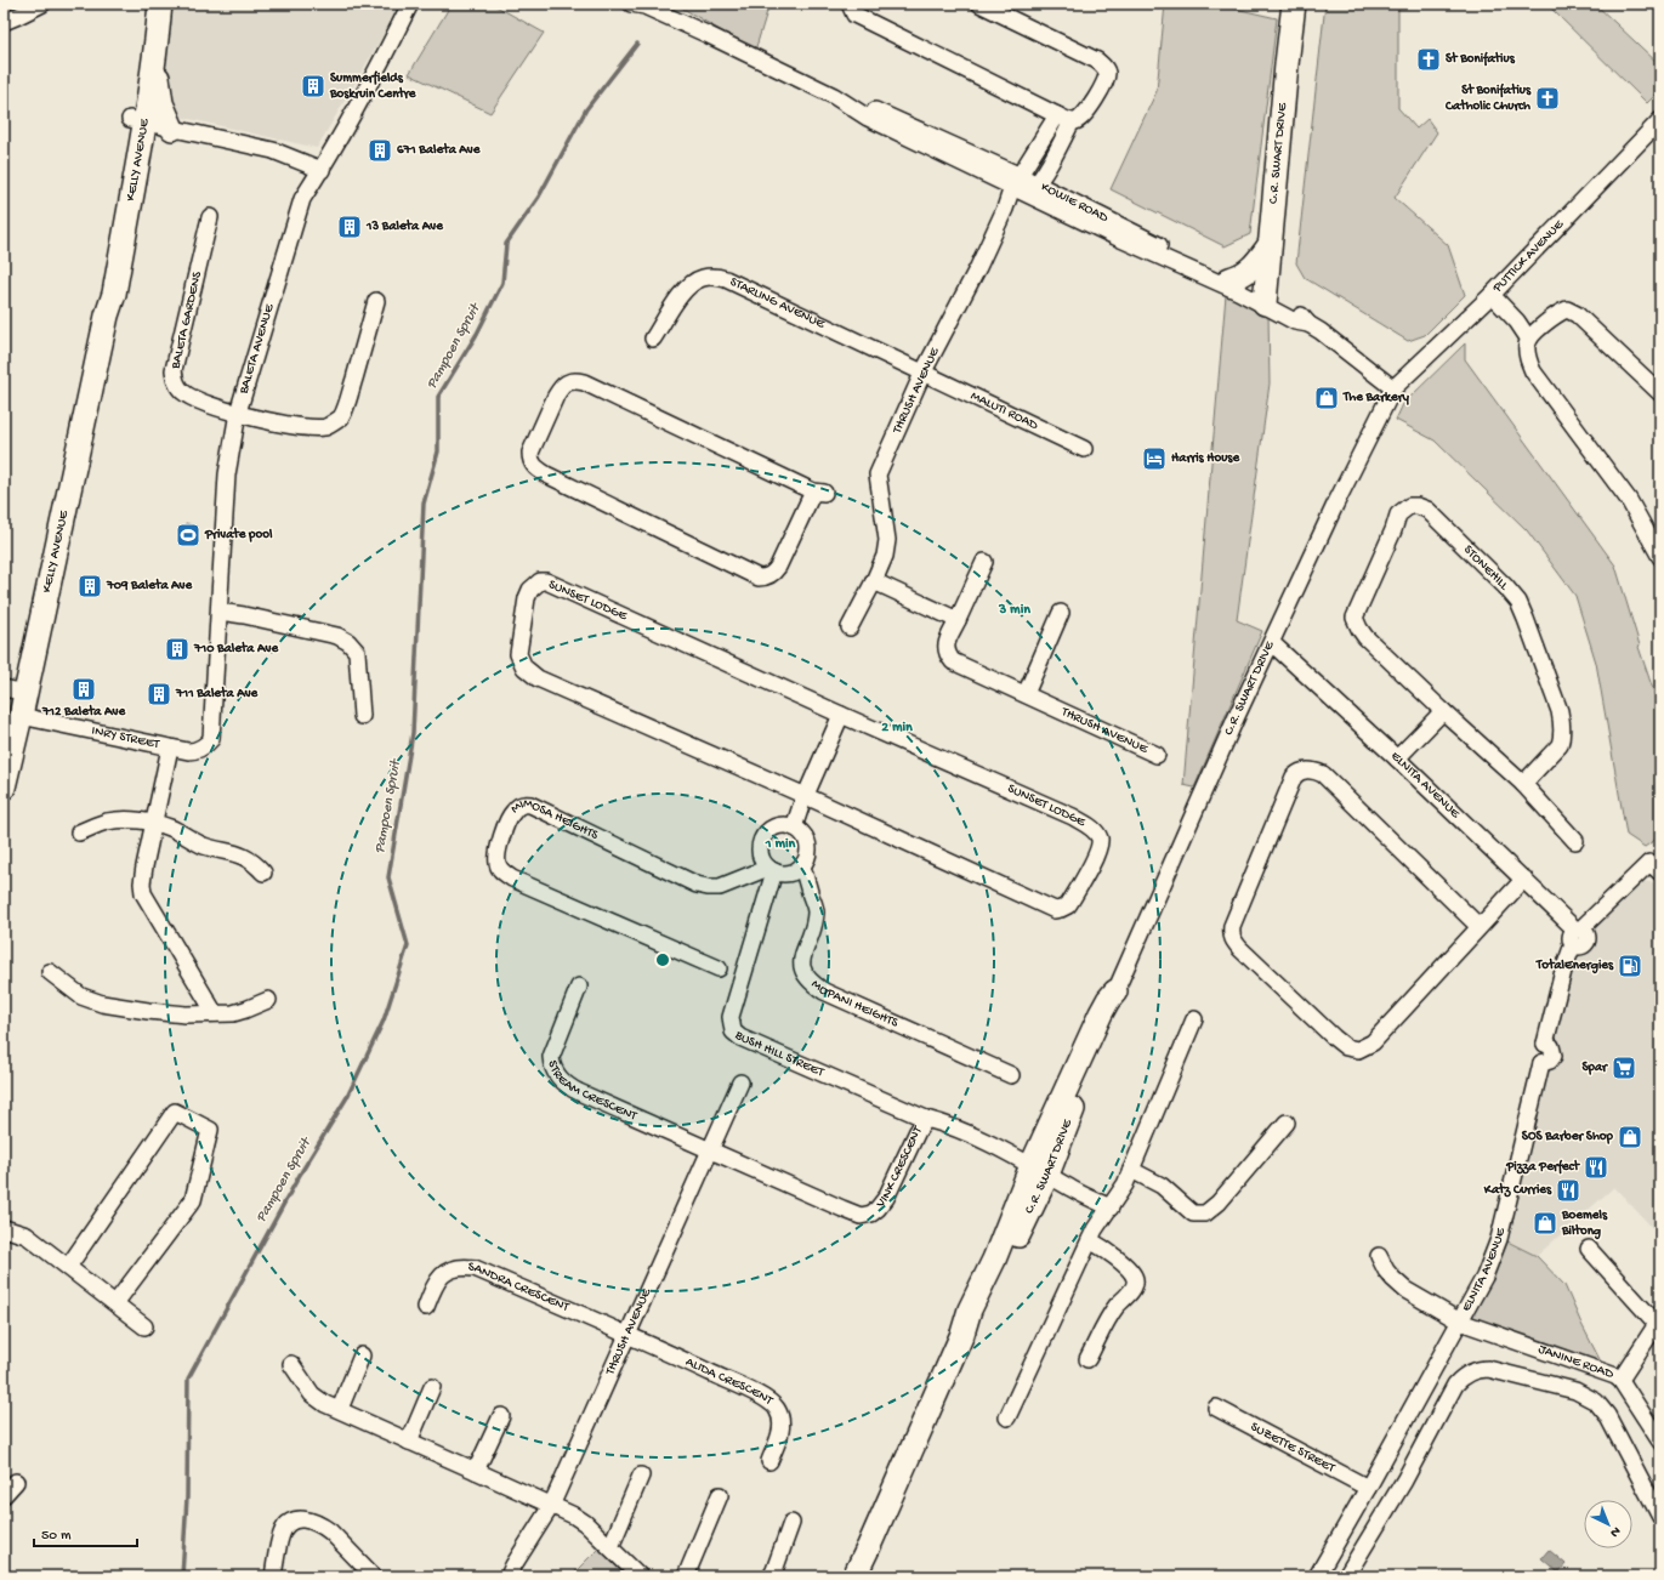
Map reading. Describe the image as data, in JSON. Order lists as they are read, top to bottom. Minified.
{"streets":{"street":["C.R. SWART DRIVE","KELLY AVENUE","KOWIE ROAD","PUTTICK AVENUE","STARLING AVENUE","BALETA GARDENS","BALETA AVENUE","THRUSH AVENUE","MALUTI ROAD","STONEHILL","SUNSET LODGE","INRY STREET","ELNITA AVENUE","MIMOSA HEIGHTS","MOPANI HEIGHTS","BUSH HILL STREET","STREAM CRESCENT","VINK CRESCENT","SANDRA CRESCENT","JANINE ROAD","ALIDA CRESCENT","SUZETTE STREET"]},"crossings":[["C.R. SWART DRIVE","KOWIE ROAD"],["C.R. SWART DRIVE","PUTTICK AVENUE"],["C.R. SWART DRIVE","ELNITA AVENUE"],["C.R. SWART DRIVE","VINK CRESCENT"],["KELLY AVENUE","INRY STREET"],["KOWIE ROAD","PUTTICK AVENUE"],["KOWIE ROAD","THRUSH AVENUE"],["STARLING AVENUE","THRUSH AVENUE"],["STARLING AVENUE","MALUTI ROAD"],["BALETA GARDENS","BALETA AVENUE"],["BALETA AVENUE","INRY STREET"],["THRUSH AVENUE","MALUTI ROAD"],["THRUSH AVENUE","STREAM CRESCENT"],["THRUSH AVENUE","VINK CRESCENT"],["THRUSH AVENUE","SANDRA CRESCENT"],["THRUSH AVENUE","ALIDA CRESCENT"],["ELNITA AVENUE","JANINE ROAD"],["ELNITA AVENUE","SUZETTE STREET"],["MIMOSA HEIGHTS","MOPANI HEIGHTS"],["MIMOSA HEIGHTS","BUSH HILL STREET"],["MOPANI HEIGHTS","BUSH HILL STREET"],["BUSH HILL STREET","VINK CRESCENT"],["STREAM CRESCENT","VINK CRESCENT"],["SANDRA CRESCENT","ALIDA CRESCENT"]],"water":["Pampoen Spruit"],"places":{"church":["St Bonifatius","St Bonifatius Catholic Church"],"building":["Summerfields Boskruin Centre","671 Baleta Ave","13 Baleta Ave","709 Baleta Ave","710 Baleta Ave","712 Baleta Ave","711 Baleta Ave"],"shop":["The Barkery","SOS Barber Shop","Boemels Biltong"],"hotel":["Harris House"],"sports":["Private pool"],"fuel station":["TotalEnergies"],"supermarket":["Spar"],"restaurant":["Pizza Perfect","Katz Curries"]},"scale_bar":"50 m","north":"bottom right","rings":["3 min","2 min","1 min"]}
